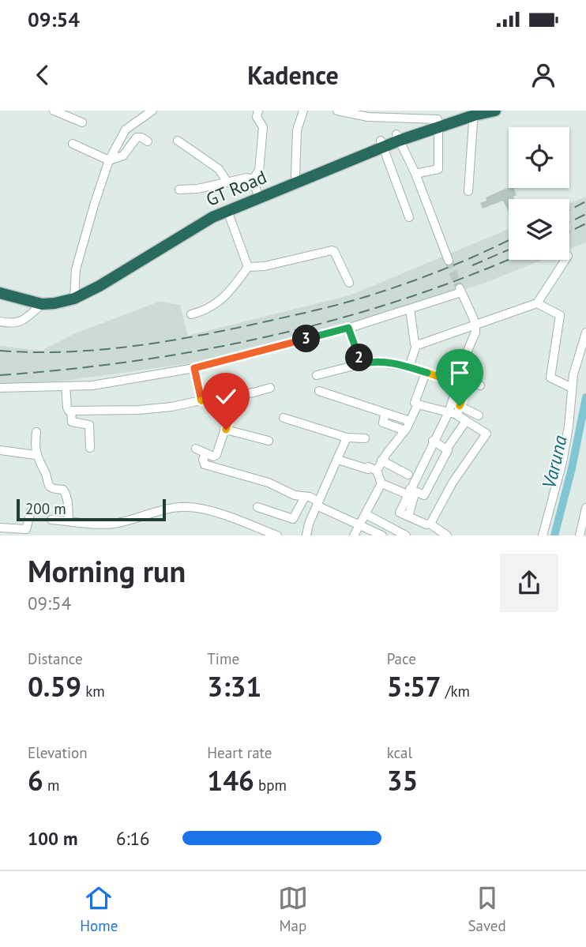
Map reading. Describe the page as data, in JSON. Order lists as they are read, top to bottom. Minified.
{"streets":{"highway":["GT Road"]},"water":["Varuna"],"scale_bar":"200 m","page":{"status":"09:54","header":"Kadence","pins":["3","2"],"scale":"200 m","heading":["Morning run","09:54"],"stats":[["Distance","0.59 km"],["Time","3:31"],["Pace","5:57 /km"],["Elevation","6 m"],["Heart rate","146 bpm"],["kcal","35"]],"list":[{"name":"100 m","note":"6:16"}],"tabs":["Home","Map","Saved"]}}
